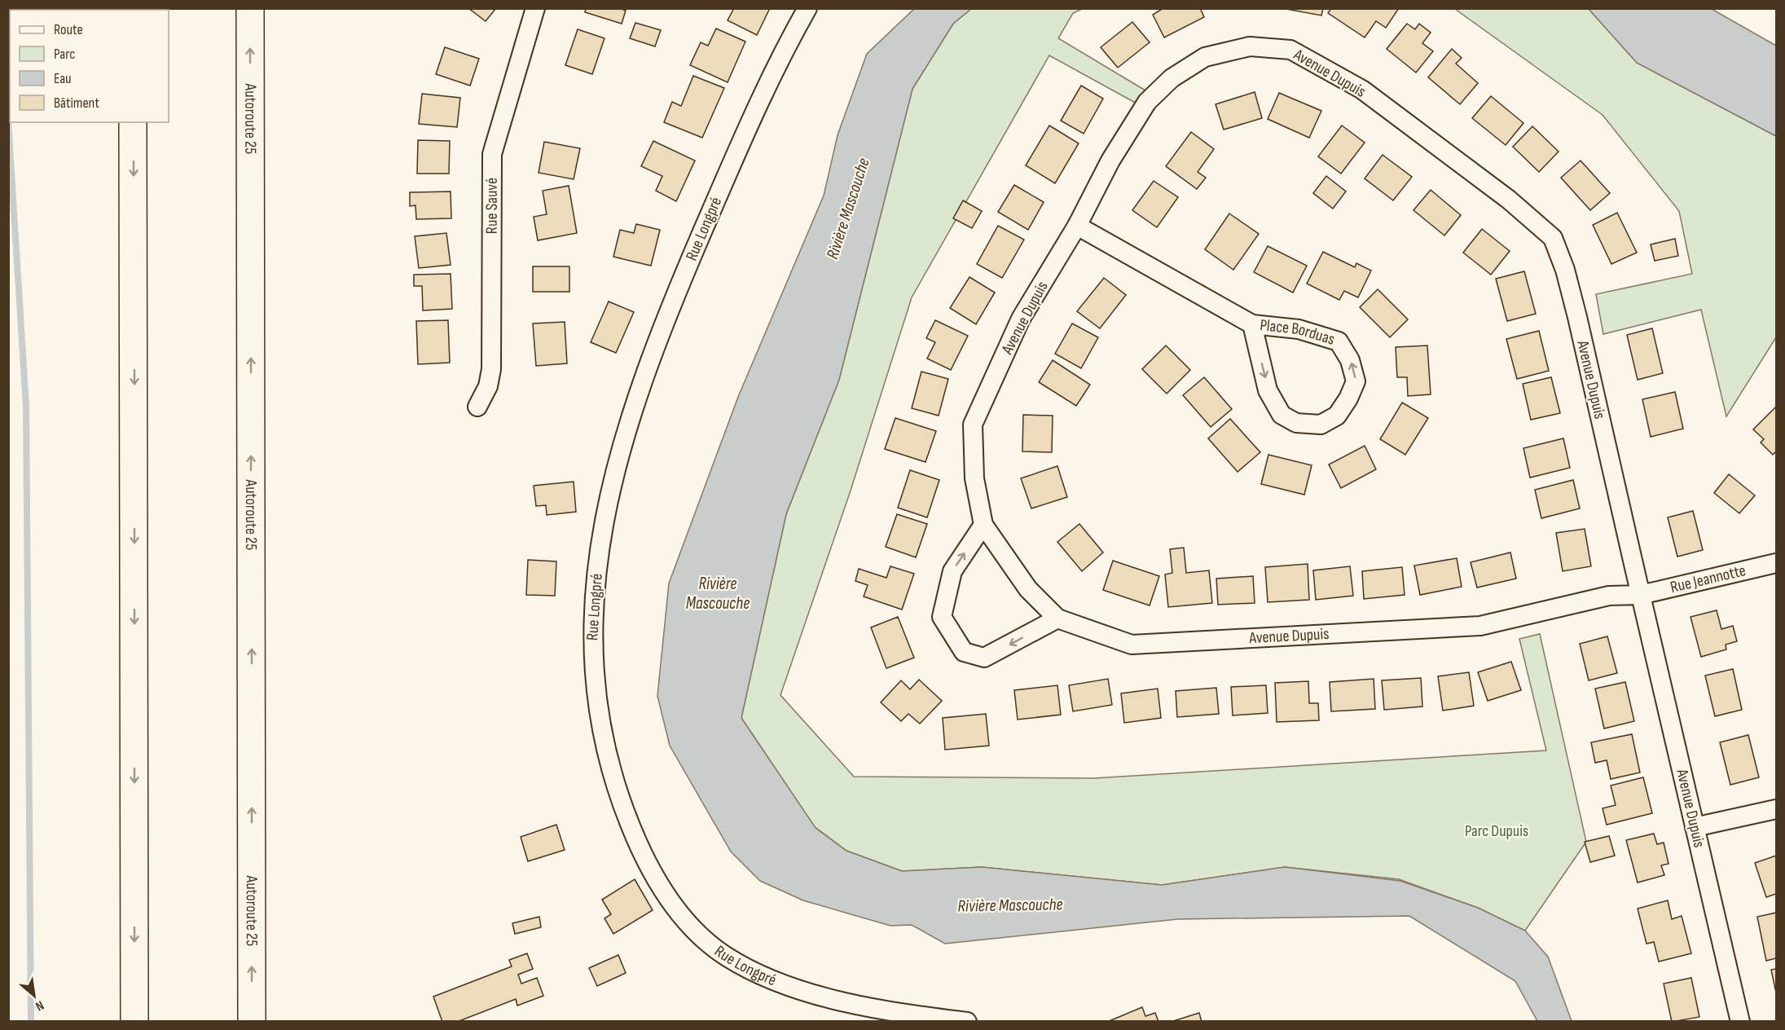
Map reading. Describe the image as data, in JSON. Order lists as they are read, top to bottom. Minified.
{"streets":{"highway":["Autoroute 25"],"street":["Avenue Dupuis","Rue Sauvé","Rue Longpré","Place Borduas","Rue Jeannotte"]},"crossings":[["Avenue Dupuis","Place Borduas"],["Avenue Dupuis","Rue Jeannotte"]],"water":["Rivière Mascouche"],"parks":["Parc Dupuis"],"legend":["Route","Parc","Eau","Bâtiment"],"north":"bottom right"}
